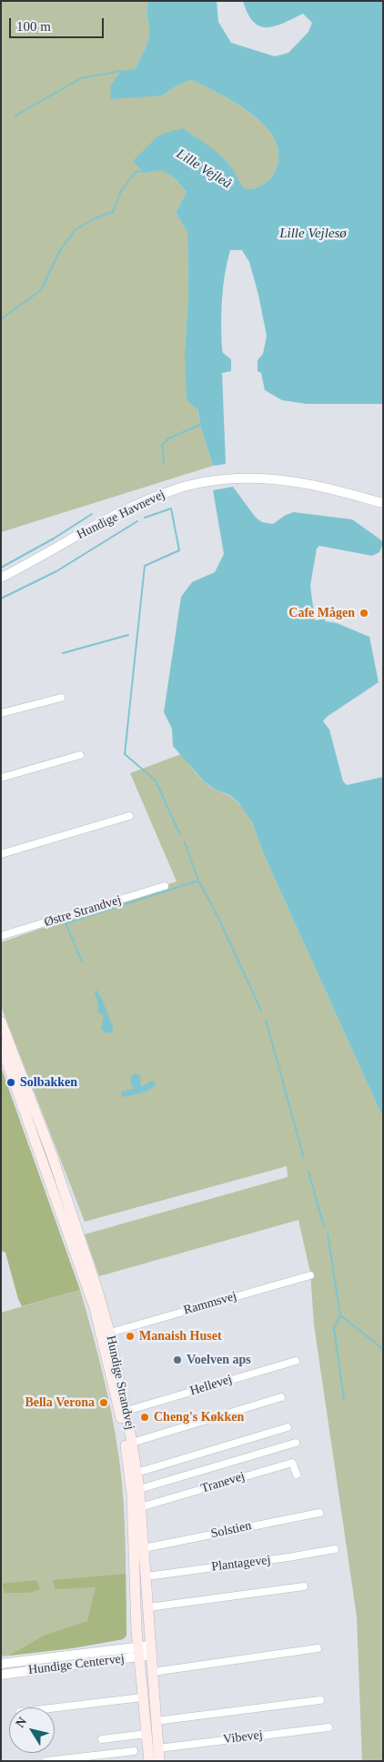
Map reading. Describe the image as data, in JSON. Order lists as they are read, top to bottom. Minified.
{"streets":{"main road":["Hundige Strandvej"],"street":["Hundige Havnevej","Østre Strandvej","Rammsvej","Hellevej","Tranevej","Solstien","Plantagevej","Hundige Centervej","Vibevej"]},"crossings":[["Rammsvej","Hundige Strandvej"],["Hundige Strandvej","Hellevej"],["Hundige Strandvej","Tranevej"],["Hundige Strandvej","Solstien"],["Hundige Strandvej","Plantagevej"],["Hundige Strandvej","Hundige Centervej"],["Hundige Strandvej","Vibevej"]],"water":["Lille Vejleå","Lille Vejlesø"],"places":["Cafe Mågen","Solbakken","Manaish Huset","Voelven aps","Bella Verona","Cheng's Køkken"],"scale_bar":"100 m","north":"top left"}
